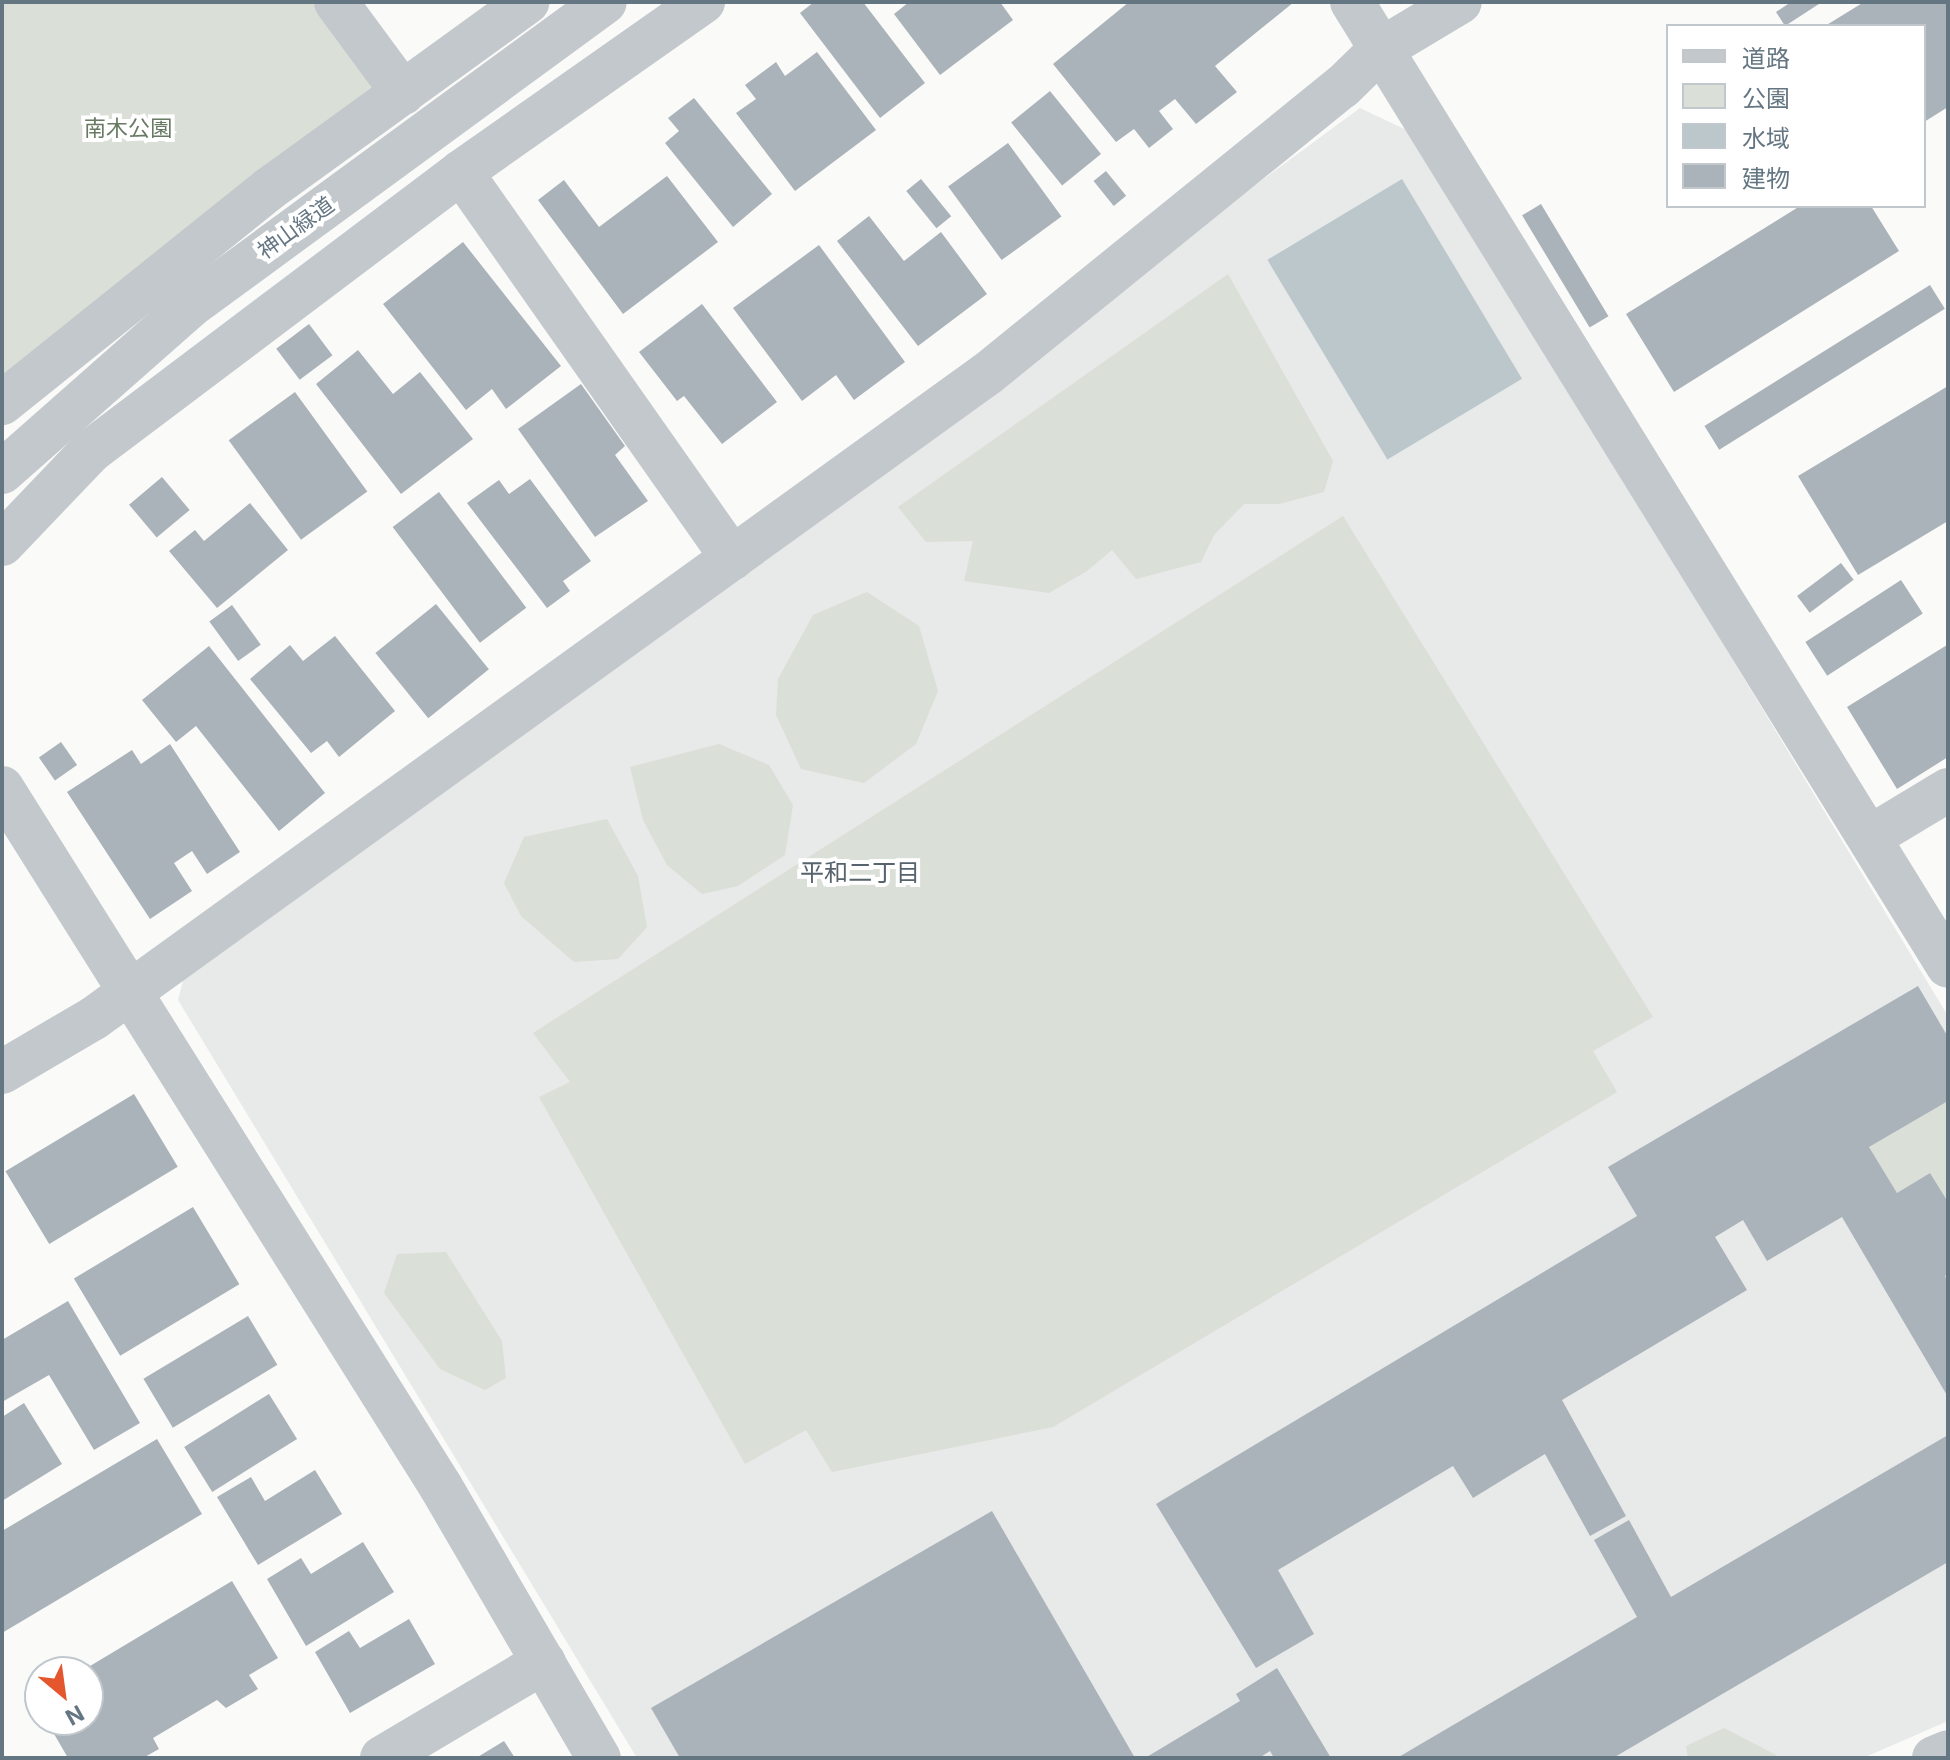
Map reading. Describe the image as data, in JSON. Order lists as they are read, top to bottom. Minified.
{"streets":{"street":["神山緑道"]},"districts":["平和二丁目"],"parks":["南木公園"],"legend":["道路","公園","水域","建物"],"north":"bottom right"}
